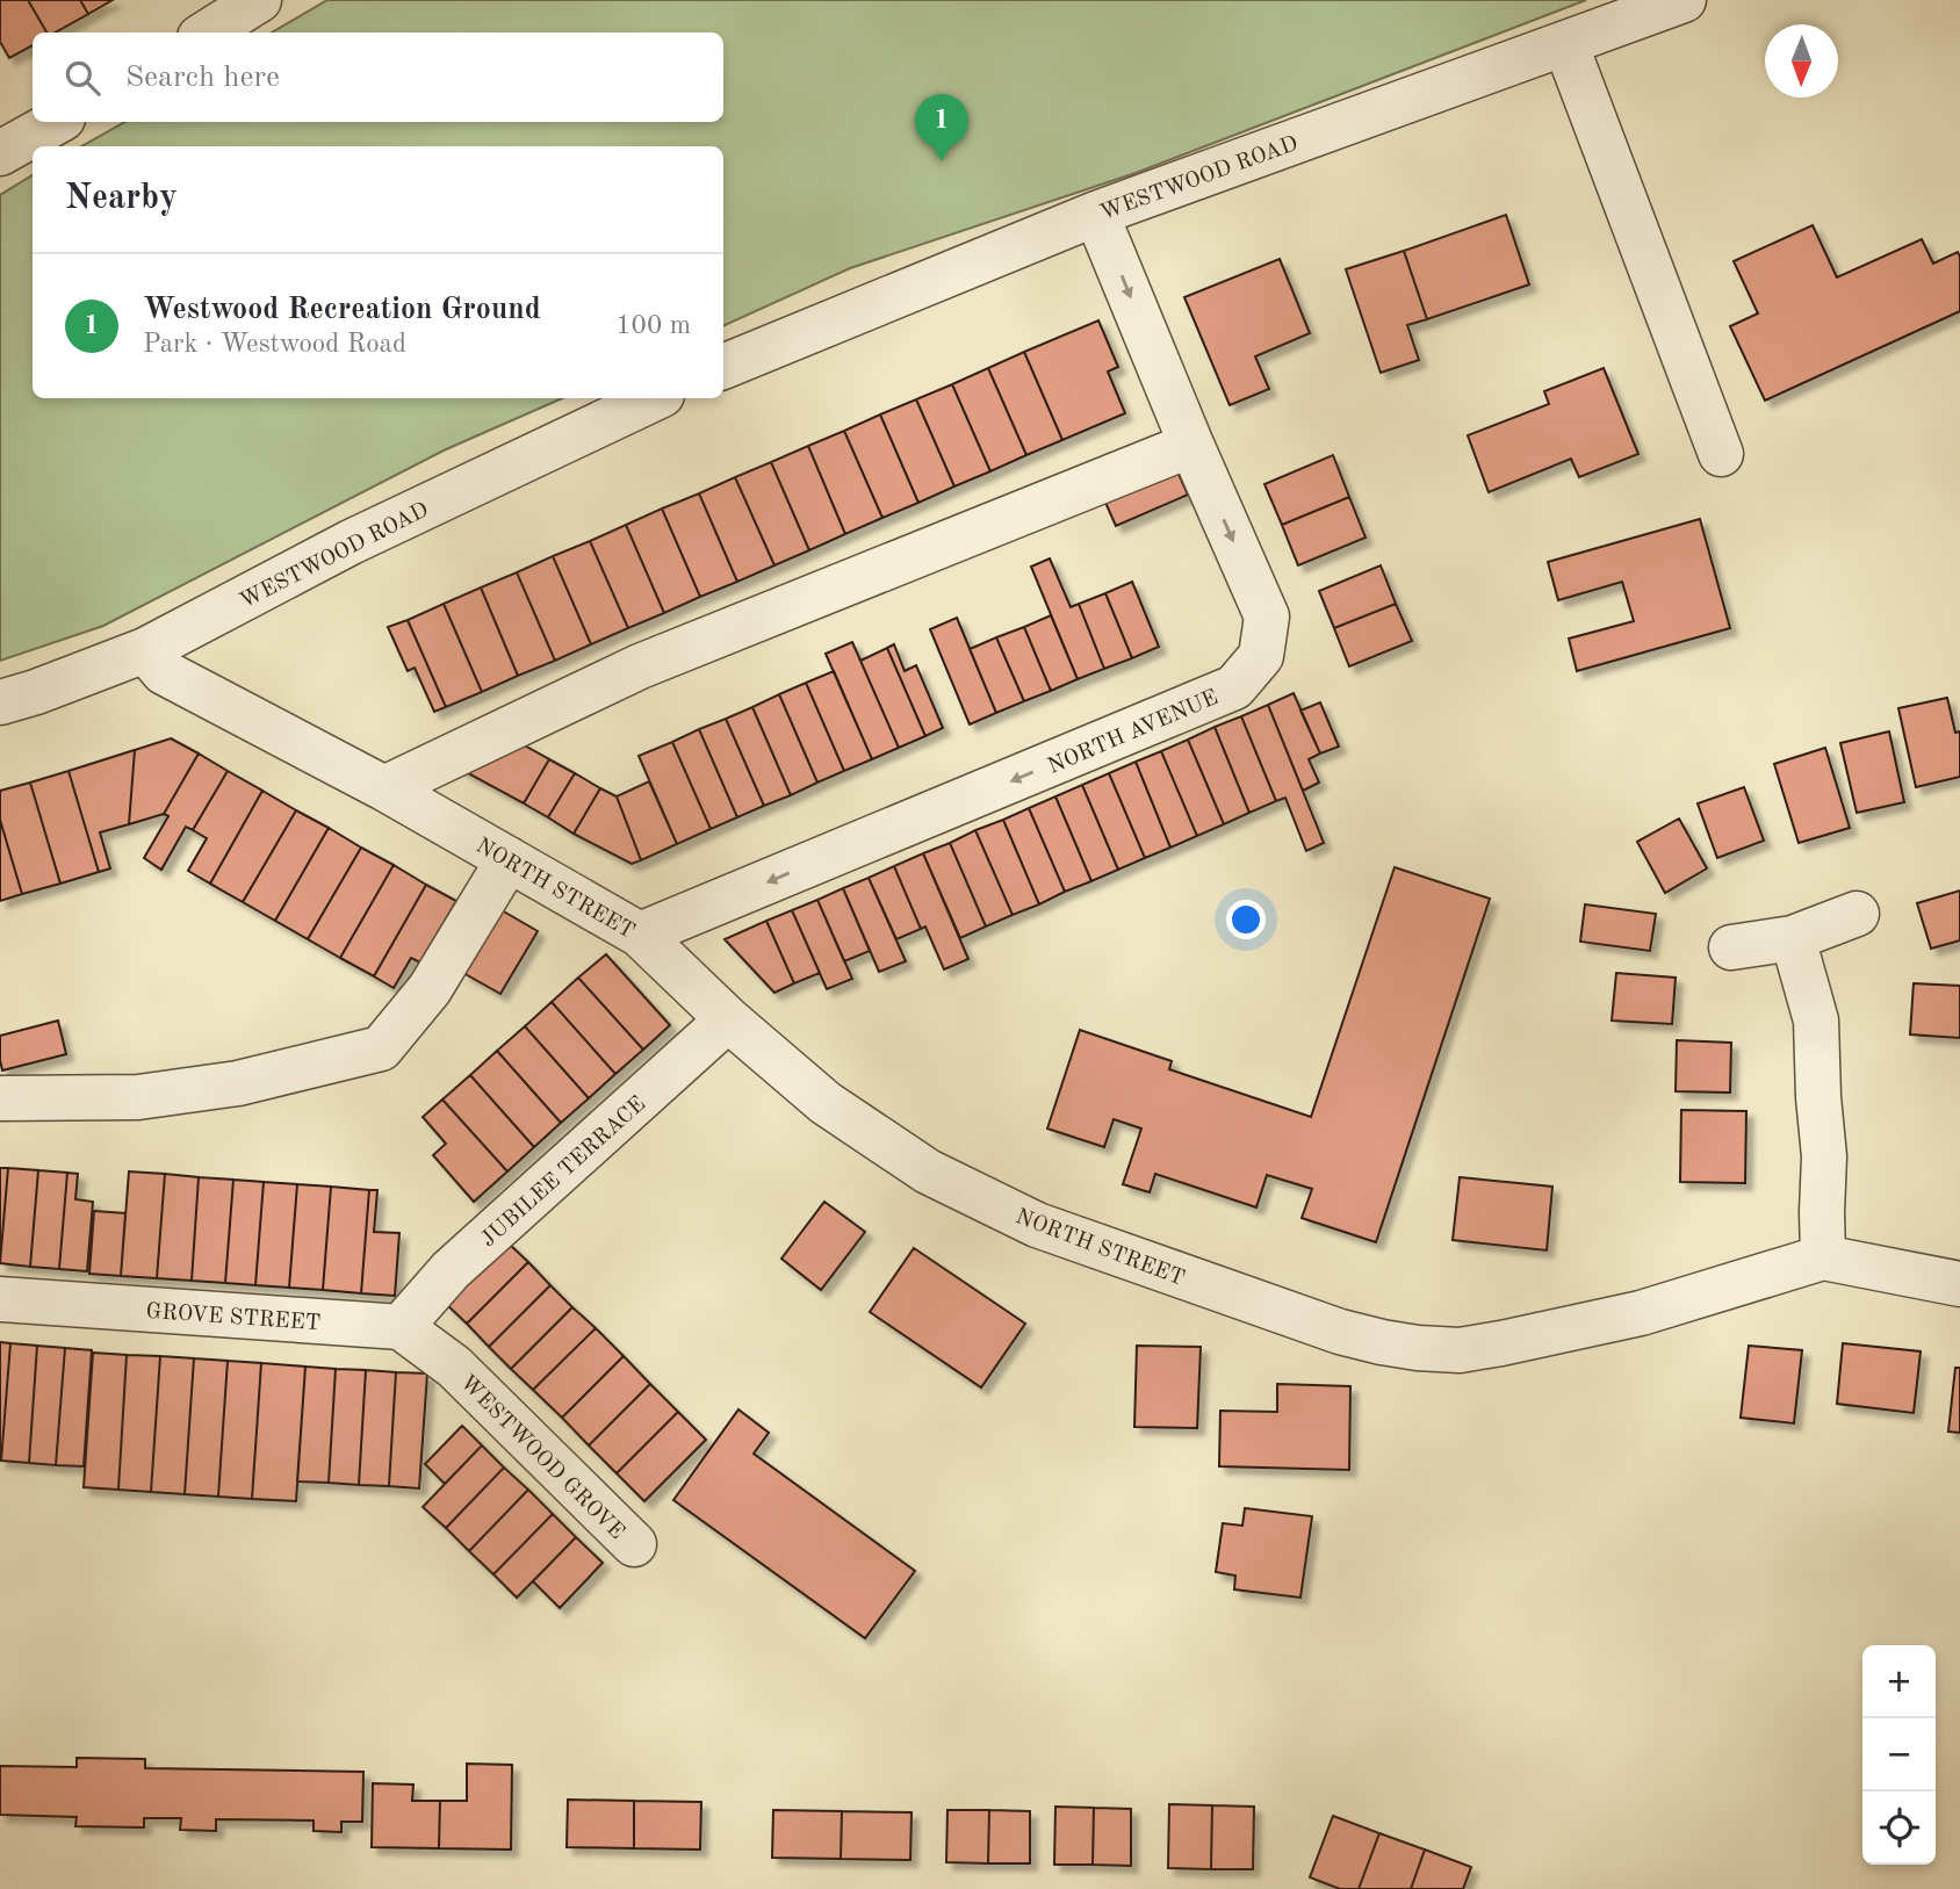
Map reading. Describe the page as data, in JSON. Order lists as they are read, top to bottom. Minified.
{"streets":{"street":["WESTWOOD ROAD","NORTH AVENUE","NORTH STREET","JUBILEE TERRACE","GROVE STREET","WESTWOOD GROVE"]},"crossings":[["WESTWOOD ROAD","NORTH AVENUE"],["WESTWOOD ROAD","NORTH STREET"],["NORTH AVENUE","NORTH STREET"],["NORTH STREET","JUBILEE TERRACE"],["JUBILEE TERRACE","GROVE STREET"],["JUBILEE TERRACE","WESTWOOD GROVE"],["GROVE STREET","WESTWOOD GROVE"]],"north":"bottom","page":{"search":"Search here","pins":"1","heading":"Nearby","list":[{"mark":"1","name":"Westwood Recreation Ground","note":"Park · Westwood Road","value":"100 m"}],"map_buttons":["+","−"]}}
